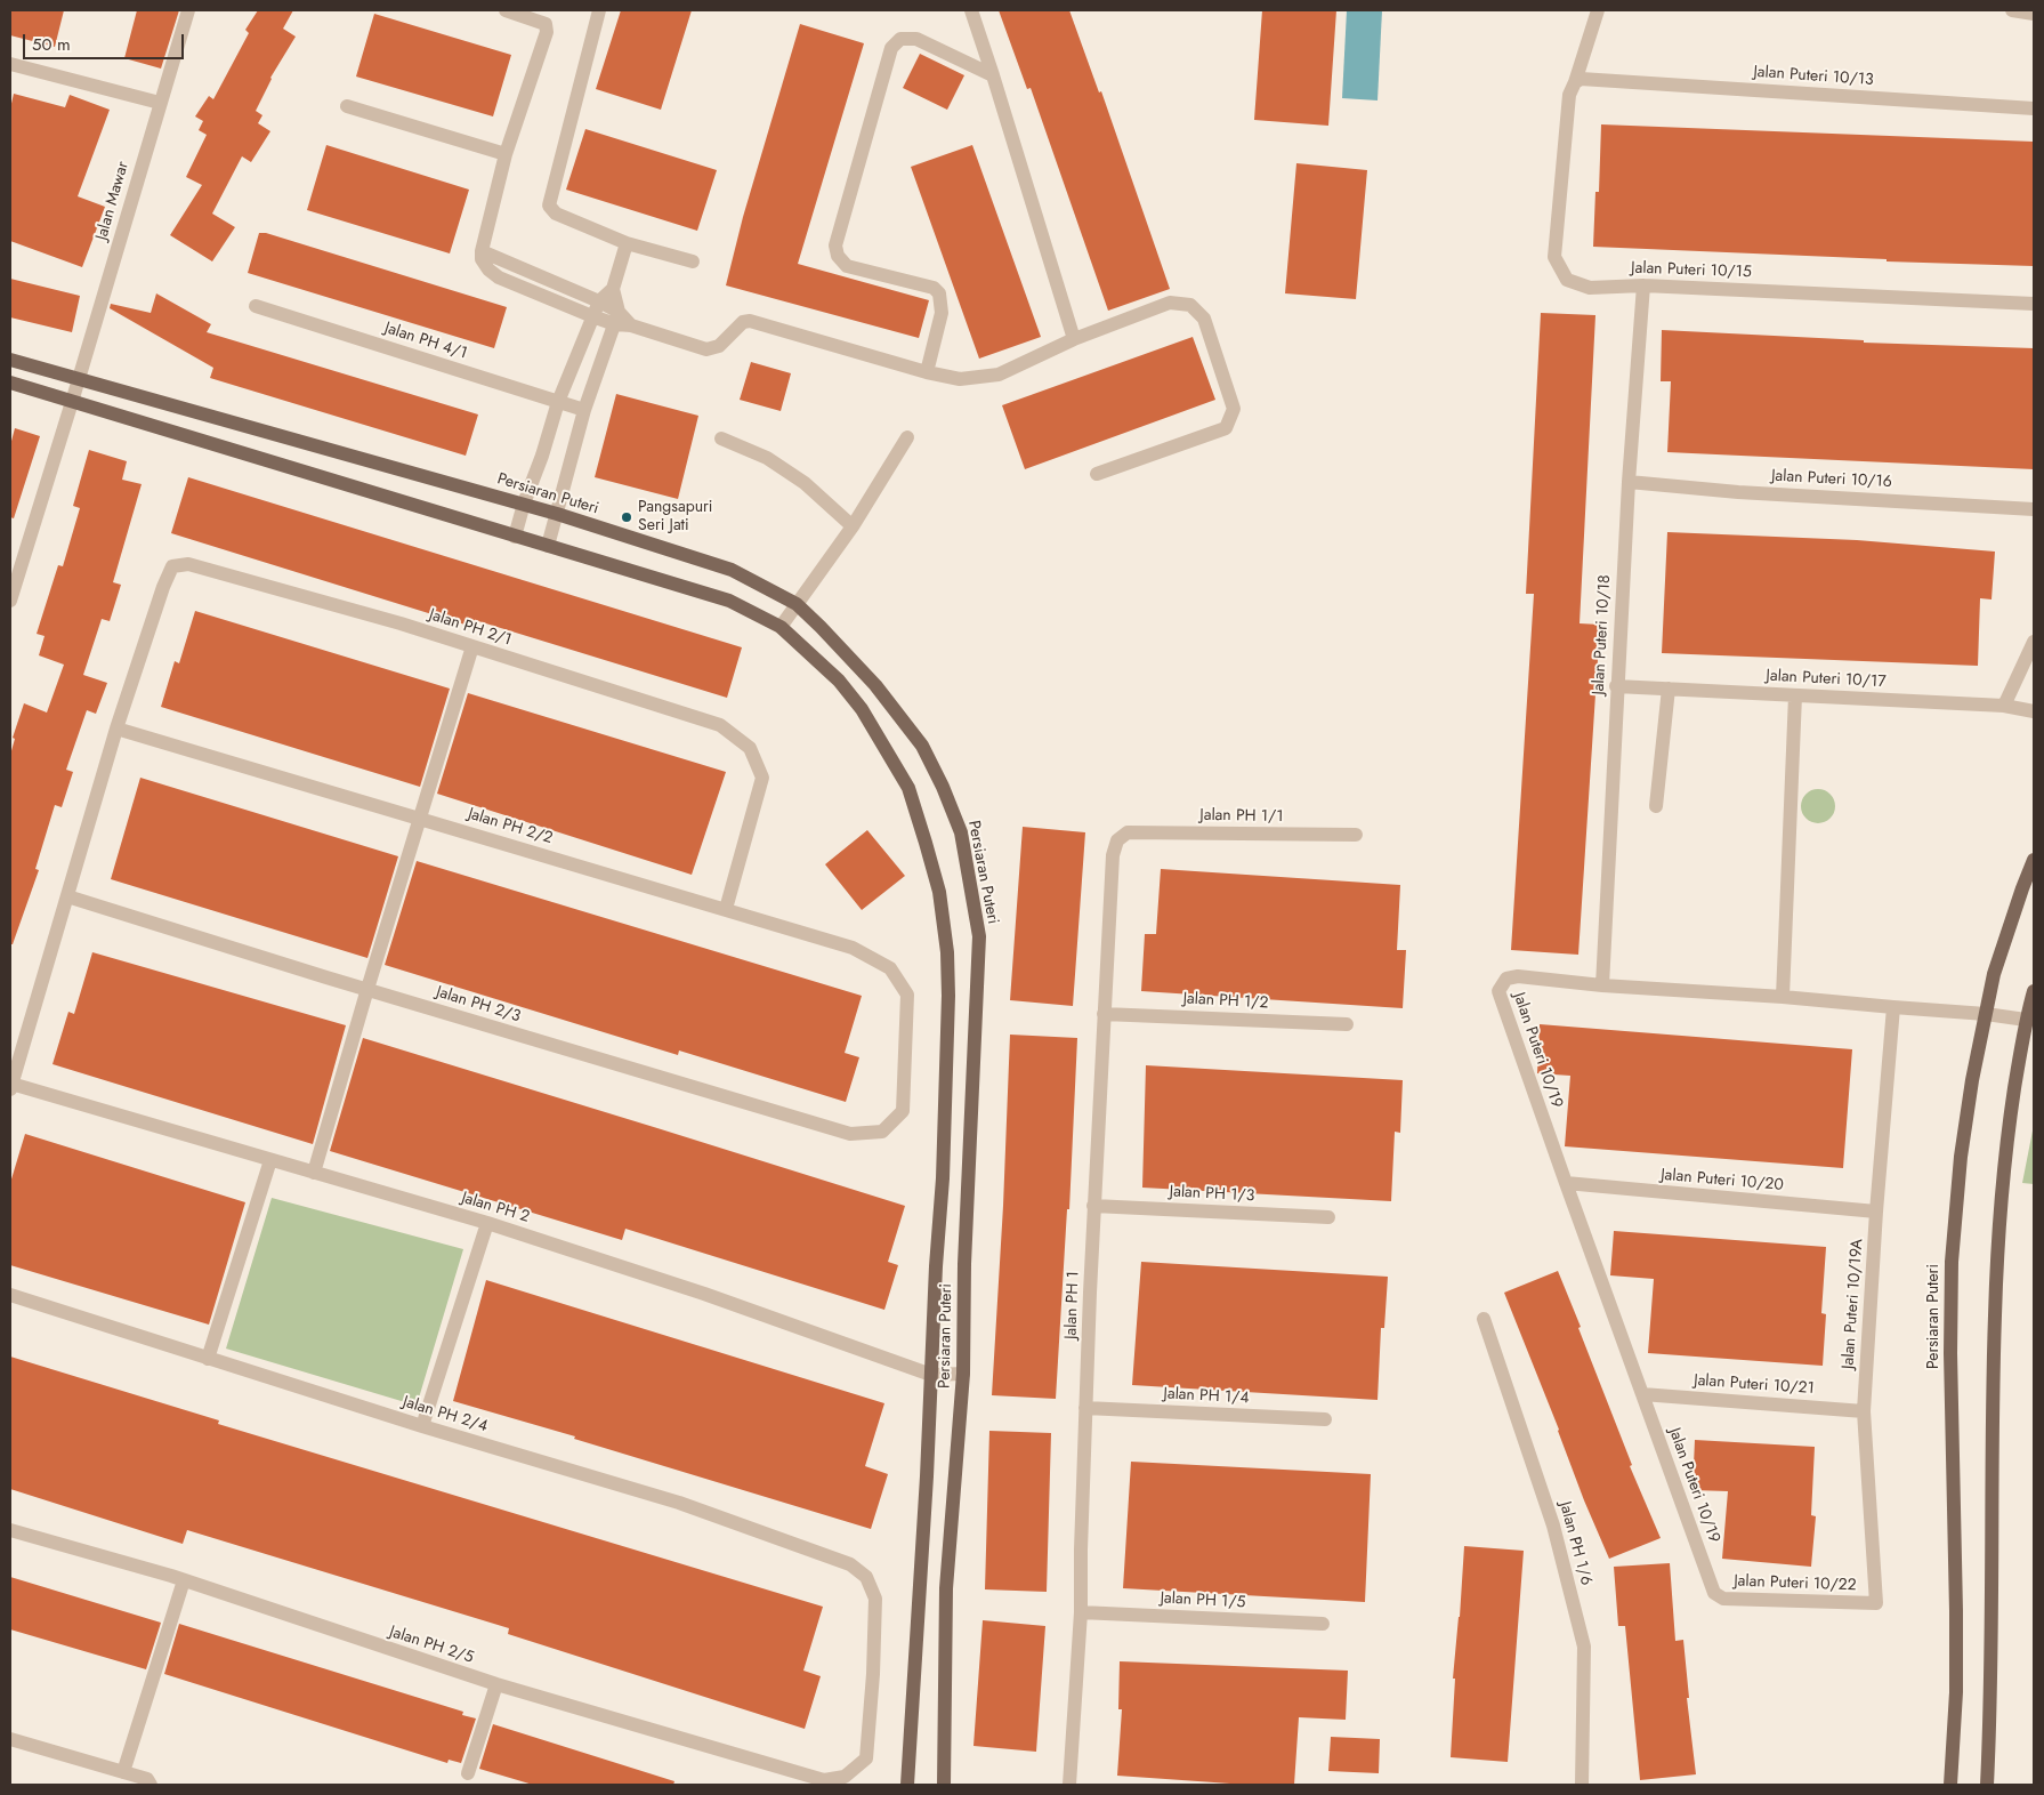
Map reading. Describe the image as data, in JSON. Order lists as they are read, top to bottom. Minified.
{"streets":{"main road":["Persiaran Puteri"],"street":["Jalan Puteri 10/13","Jalan Mawar","Jalan Puteri 10/15","Jalan PH 4/1","Jalan Puteri 10/16","Jalan PH 2/1","Jalan Puteri 10/18","Jalan Puteri 10/17","Jalan PH 1/1","Jalan PH 2/2","Jalan PH 1/2","Jalan PH 2/3","Jalan Puteri 10/19","Jalan Puteri 10/20","Jalan PH 1/3","Jalan PH 2","Jalan Puteri 10/19A","Jalan PH 1","Jalan Puteri 10/21","Jalan PH 1/4","Jalan PH 2/4","Jalan PH 1/6","Jalan Puteri 10/22","Jalan PH 1/5","Jalan PH 2/5"]},"crossings":[["Jalan Puteri 10/13","Jalan Puteri 10/15"],["Jalan Mawar","Persiaran Puteri"],["Jalan Puteri 10/15","Jalan Puteri 10/18"],["Jalan Puteri 10/16","Jalan Puteri 10/18"],["Persiaran Puteri","Jalan Puteri 10/19"],["Persiaran Puteri","Jalan PH 2"],["Jalan PH 2/1","Jalan PH 2/2"],["Jalan Puteri 10/18","Jalan Puteri 10/17"],["Jalan Puteri 10/18","Jalan Puteri 10/19"],["Jalan PH 1/1","Jalan PH 1"],["Jalan PH 2/2","Jalan PH 2/3"],["Jalan PH 1/2","Jalan PH 1"],["Jalan Puteri 10/19","Jalan Puteri 10/20"],["Jalan Puteri 10/19","Jalan Puteri 10/19A"],["Jalan Puteri 10/19","Jalan Puteri 10/21"],["Jalan Puteri 10/19","Jalan Puteri 10/22"],["Jalan Puteri 10/20","Jalan Puteri 10/19A"],["Jalan PH 1/3","Jalan PH 1"],["Jalan Puteri 10/19A","Jalan Puteri 10/21"],["Jalan Puteri 10/19A","Jalan Puteri 10/22"],["Jalan PH 1","Jalan PH 1/4"],["Jalan PH 1","Jalan PH 1/5"],["Jalan PH 2/4","Jalan PH 2/5"]],"places":["Pangsapuri Seri Jati"],"scale_bar":"50 m"}
